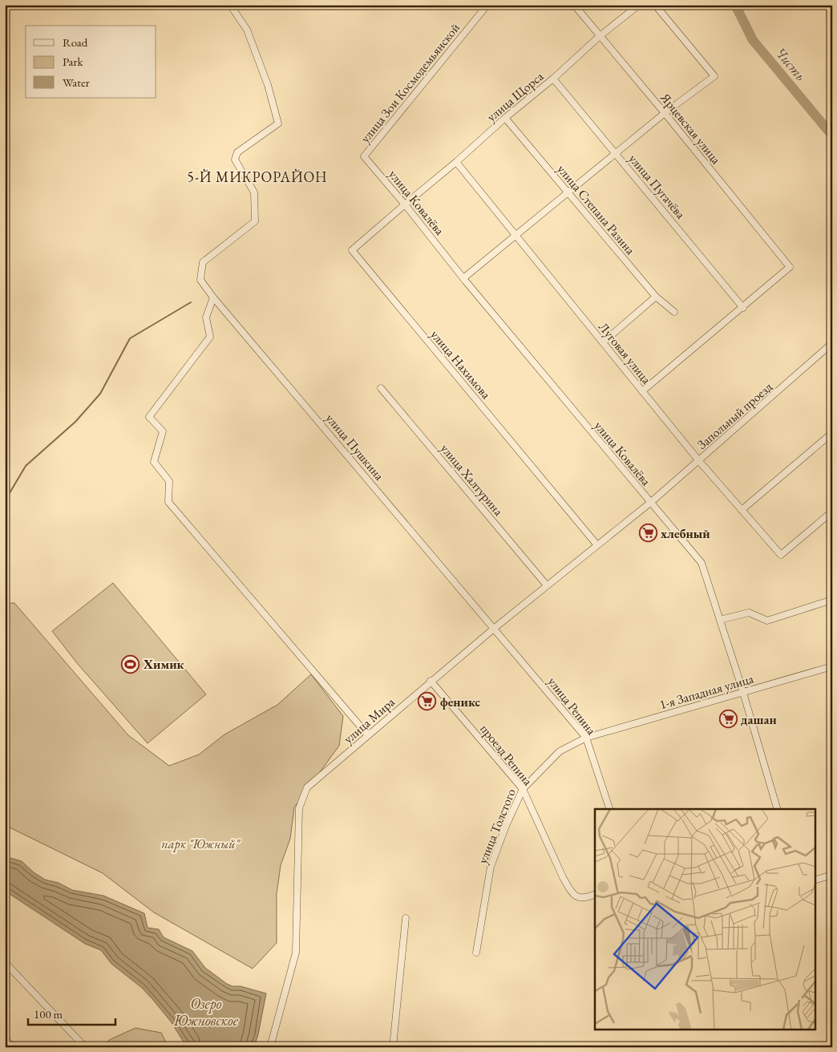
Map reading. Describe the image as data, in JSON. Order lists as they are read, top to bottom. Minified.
{"streets":{"street":["улица Зои Космодемьянской","улица Щорса","Ярцевская улица","улица Пугачёва","улица Ковалёва","улица Степана Разина","Луговая улица","улица Нахимова","Запольный проезд","улица Пушкина","улица Халтурина","1-я Западная улица","улица Репина","улица Мира","проезд Репина","улица Толстого"]},"crossings":[["улица Зои Космодемьянской","улица Ковалёва"],["улица Щорса","Ярцевская улица"],["улица Щорса","улица Пугачёва"],["улица Щорса","улица Ковалёва"],["улица Щорса","улица Степана Разина"],["улица Щорса","Луговая улица"],["улица Щорса","улица Нахимова"],["Ярцевская улица","улица Пугачёва"],["улица Ковалёва","улица Нахимова"],["улица Ковалёва","Запольный проезд"],["улица Ковалёва","1-я Западная улица"],["улица Ковалёва","улица Мира"],["Луговая улица","Запольный проезд"],["улица Нахимова","улица Мира"],["Запольный проезд","улица Мира"],["улица Пушкина","улица Репина"],["улица Пушкина","улица Мира"],["улица Халтурина","улица Мира"],["1-я Западная улица","улица Репина"],["1-я Западная улица","улица Толстого"],["улица Репина","улица Мира"],["улица Репина","улица Толстого"],["улица Мира","проезд Репина"],["проезд Репина","улица Толстого"]],"districts":["5-Й МИКРОРАЙОН"],"water":["Чисть","Озеро Южновское"],"parks":["парк \"Южный\""],"places":{"supermarket":["хлебный","феникс","дашан"],"sports":["Химик"]},"legend":["Road","Park","Water"],"scale_bar":"100 m"}
